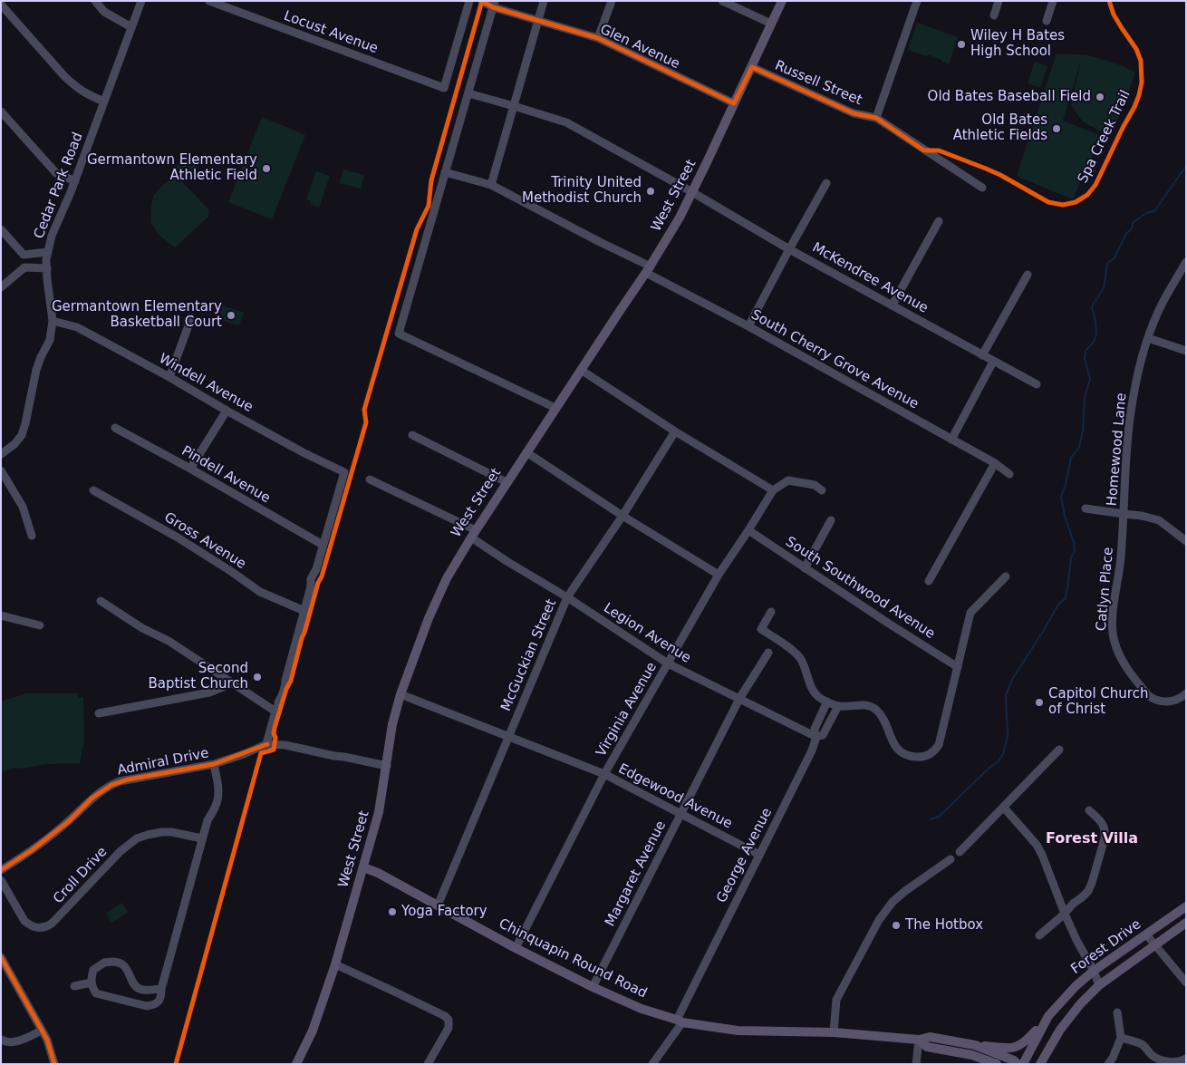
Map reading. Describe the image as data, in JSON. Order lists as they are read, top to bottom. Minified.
{"streets":{"main road":["West Street","Forest Drive","Chinquapin Round Road"],"street":["Locust Avenue","Glen Avenue","Russell Street","Cedar Park Road","McKendree Avenue","South Cherry Grove Avenue","Windell Avenue","Homewood Lane","Pindell Avenue","Gross Avenue","South Southwood Avenue","Catlyn Place","Legion Avenue","McGuckian Street","Virginia Avenue","Admiral Drive","Edgewood Avenue","George Avenue","Margaret Avenue","Croll Drive"],"cycle path":["Spa Creek Trail"]},"crossings":[["Glen Avenue","West Street"],["Russell Street","West Street"],["Cedar Park Road","Windell Avenue"],["West Street","McKendree Avenue"],["West Street","South Cherry Grove Avenue"],["West Street","Legion Avenue"],["West Street","Admiral Drive"],["West Street","Edgewood Avenue"],["West Street","Chinquapin Round Road"],["Windell Avenue","Pindell Avenue"],["Homewood Lane","Catlyn Place"],["South Southwood Avenue","Virginia Avenue"],["Legion Avenue","McGuckian Street"],["Legion Avenue","Virginia Avenue"],["Legion Avenue","George Avenue"],["Legion Avenue","Margaret Avenue"],["McGuckian Street","Edgewood Avenue"],["McGuckian Street","Chinquapin Round Road"],["Virginia Avenue","Edgewood Avenue"],["Virginia Avenue","Chinquapin Round Road"],["Edgewood Avenue","George Avenue"],["Edgewood Avenue","Margaret Avenue"],["George Avenue","Chinquapin Round Road"],["Margaret Avenue","Chinquapin Round Road"]],"districts":["Forest Villa"],"places":["Wiley H Bates High School","Old Bates Baseball Field","Old Bates Athletic Fields","Germantown Elementary Athletic Field","Trinity United Methodist Church","Germantown Elementary Basketball Court","Second Baptist Church","Capitol Church of Christ","Yoga Factory","The Hotbox"]}
